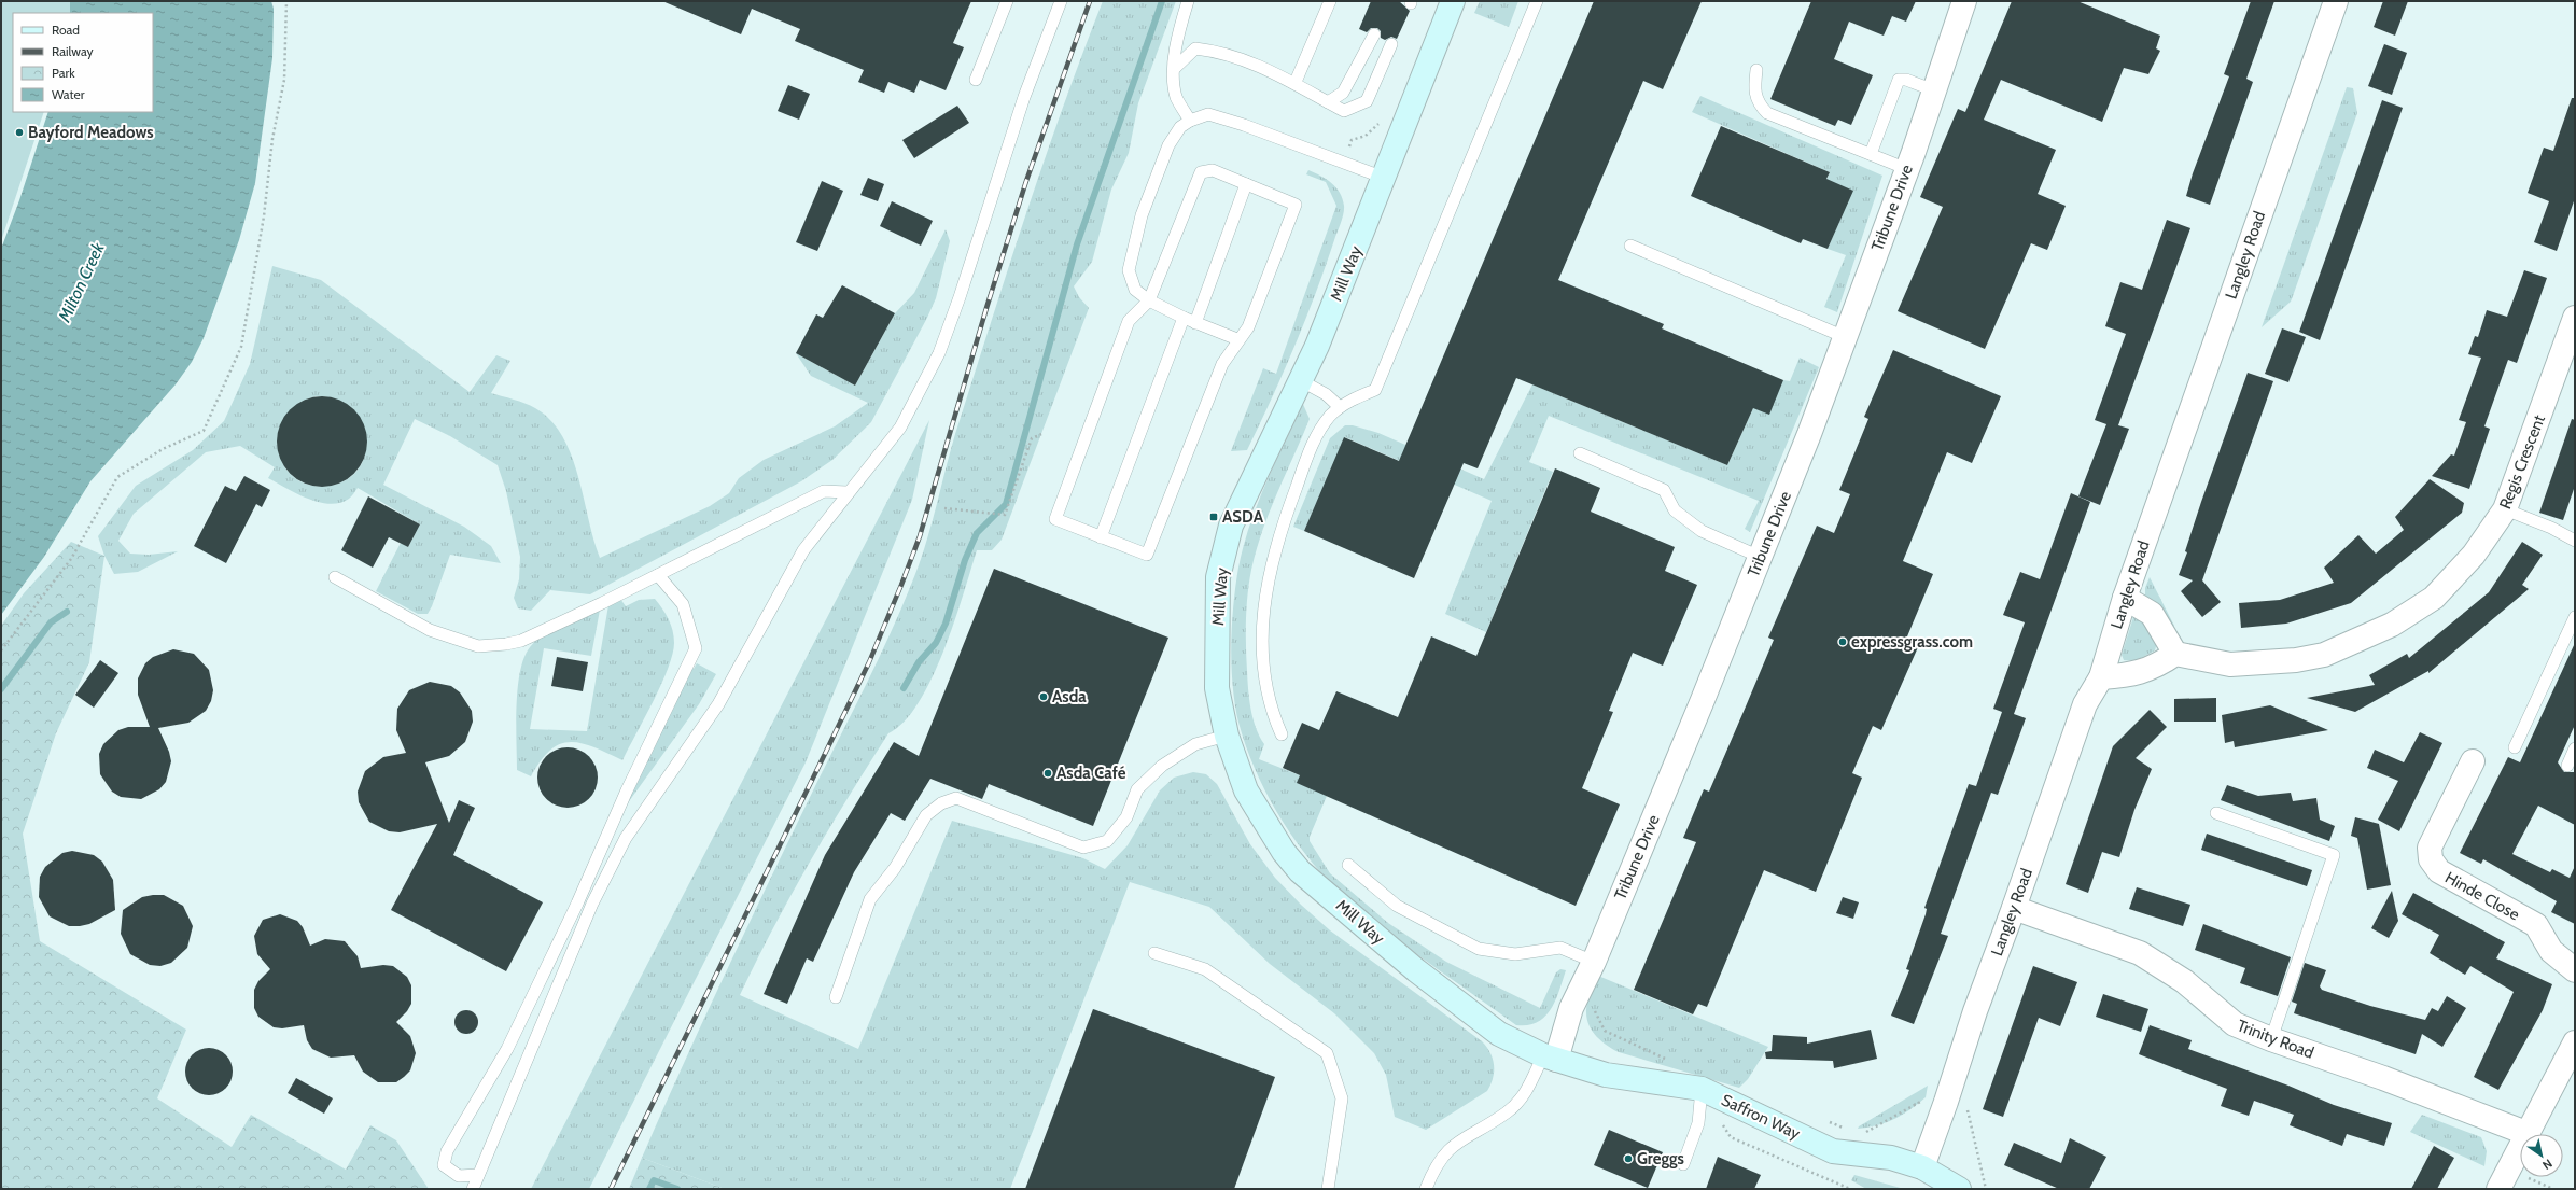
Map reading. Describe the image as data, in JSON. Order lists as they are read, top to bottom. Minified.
{"streets":{"street":["Tribune Drive","Langley Road","Mill Way","Regis Crescent","Hinde Close","Trinity Road","Saffron Way"]},"crossings":[["Tribune Drive","Mill Way"],["Tribune Drive","Saffron Way"],["Langley Road","Trinity Road"],["Langley Road","Saffron Way"],["Mill Way","Saffron Way"]],"water":["Milton Creek"],"places":{"other":["Bayford Meadows","expressgrass.com","Asda","Asda Café","Greggs"],"transit":["ASDA"]},"legend":["Road","Railway","Park","Water"],"north":"bottom right"}
